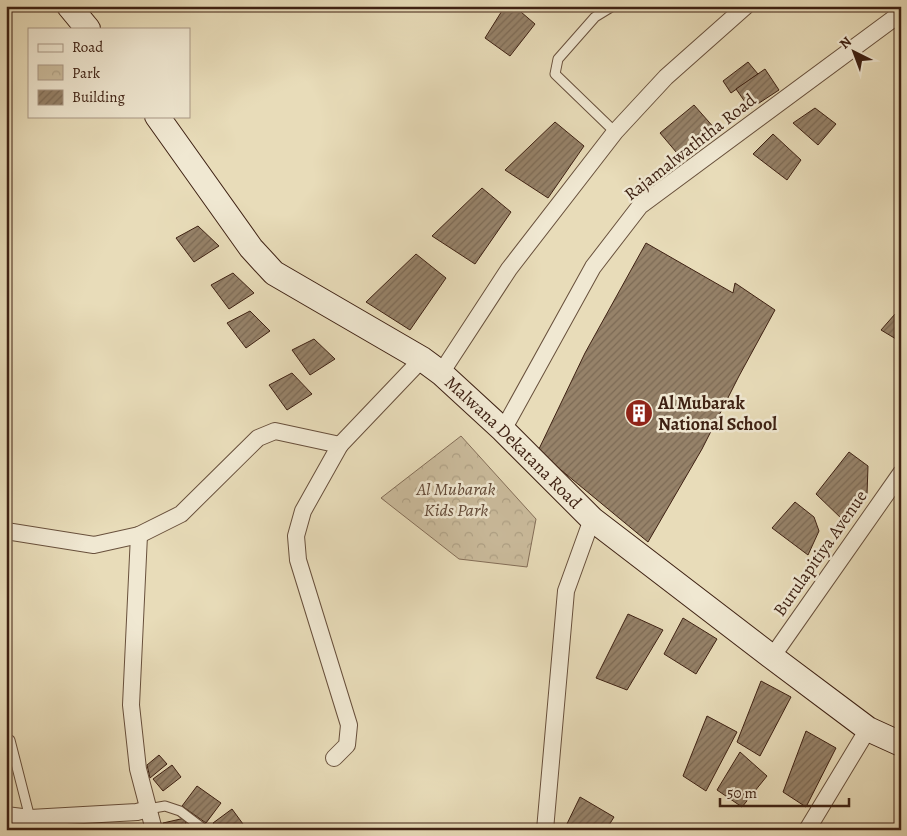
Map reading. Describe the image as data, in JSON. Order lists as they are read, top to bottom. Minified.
{"streets":{"main road":["Malwana Dekatana Road"],"street":["Rajamalwaththa Road","Burulapitiya Avenue"]},"crossings":[["Rajamalwaththa Road","Malwana Dekatana Road"],["Malwana Dekatana Road","Burulapitiya Avenue"]],"parks":["Al Mubarak Kids Park"],"places":{"building":["Al Mubarak National School"]},"legend":["Road","Park","Building"],"scale_bar":"50 m","north":"top left"}
